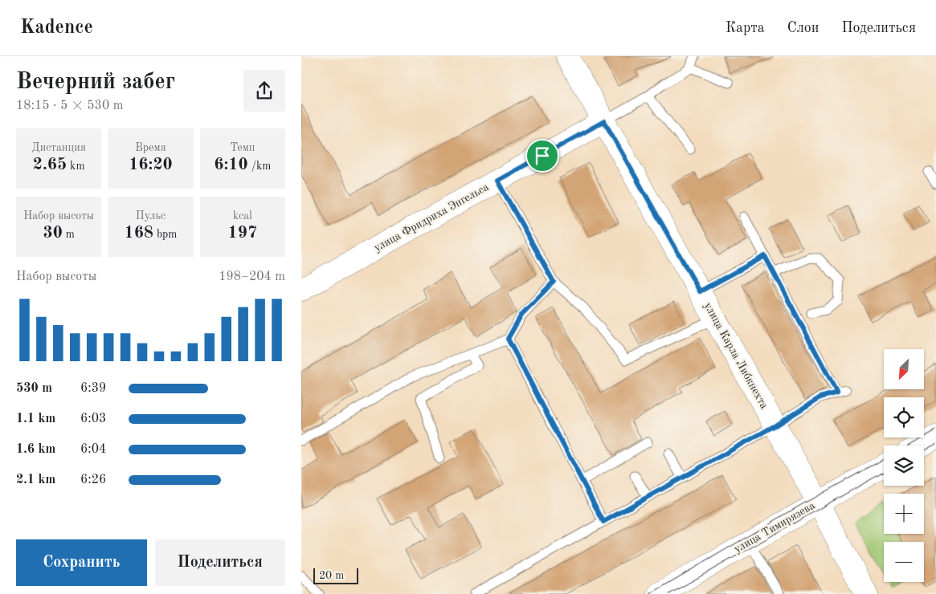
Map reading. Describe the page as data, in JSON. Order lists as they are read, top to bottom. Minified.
{"streets":{"street":["улица Фридриха Энгельса","улица Карла Либкнехта","улица Тимирязева"]},"crossings":[["улица Фридриха Энгельса","улица Карла Либкнехта"],["улица Карла Либкнехта","улица Тимирязева"]],"scale_bar":"20 m","north":"bottom left","page":{"header":"Kadence","nav":["Карта","Слои","Поделиться"],"heading":["Вечерний забег","18:15 · 5 × 530 m"],"stats":[["Дистанция","2.65 km"],["Время","16:20"],["Темп","6:10 /km"],["Набор высоты","30 m"],["Пульс","168 bpm"],["kcal","197"]],"chart":["Набор высоты","198–204 m"],"map_buttons":["+","−"],"list":[{"name":"530 m","note":"6:39"},{"name":"1.1 km","note":"6:03"},{"name":"1.6 km","note":"6:04"},{"name":"2.1 km","note":"6:26"}],"buttons":["Сохранить","Поделиться"],"scale":"20 m"}}
